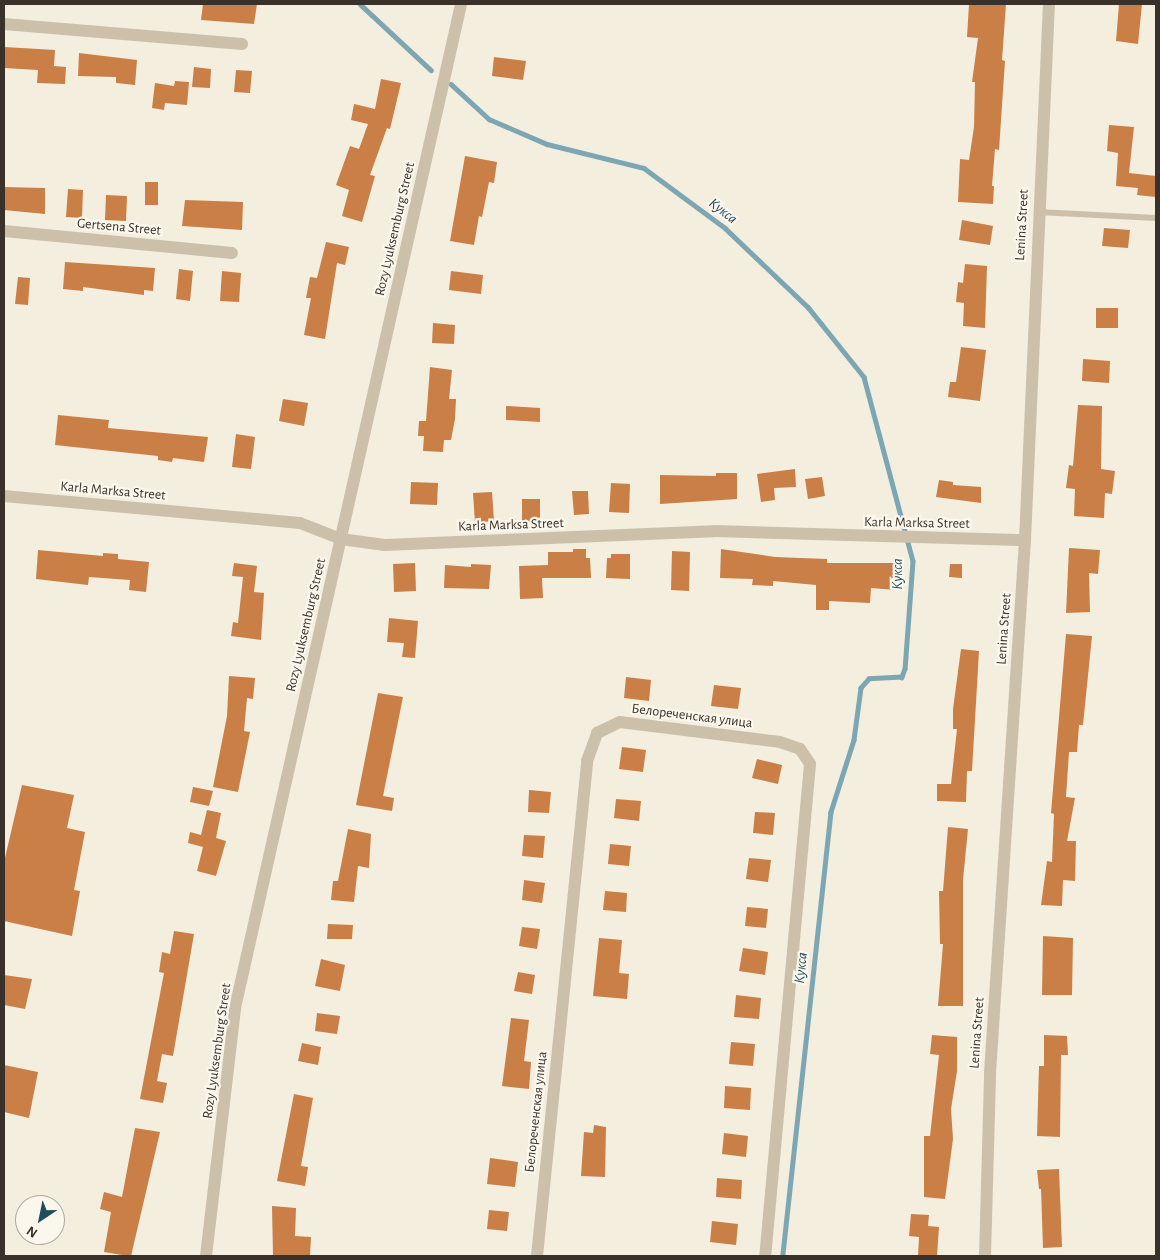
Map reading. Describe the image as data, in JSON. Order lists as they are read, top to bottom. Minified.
{"streets":{"street":["Lenina Street","Gertsena Street","Rozy Lyuksemburg Street","Karla Marksa Street","Белореченская улица"]},"crossings":[["Lenina Street","Karla Marksa Street"],["Rozy Lyuksemburg Street","Karla Marksa Street"]],"water":["Кукса"],"north":"bottom left"}
